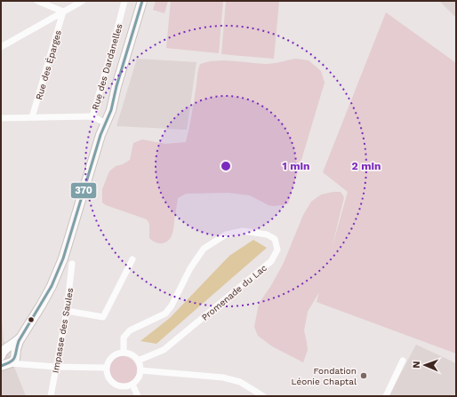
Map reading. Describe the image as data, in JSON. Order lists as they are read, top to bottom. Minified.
{"streets":{"street":["Rue des Éparges","Rue des Dardanelles","Promenade du Lac","Impasse des Saules"]},"places":["Fondation Léonie Chaptal"],"lines":["transit line 370"],"north":"left","rings":["1 min","2 min"]}
